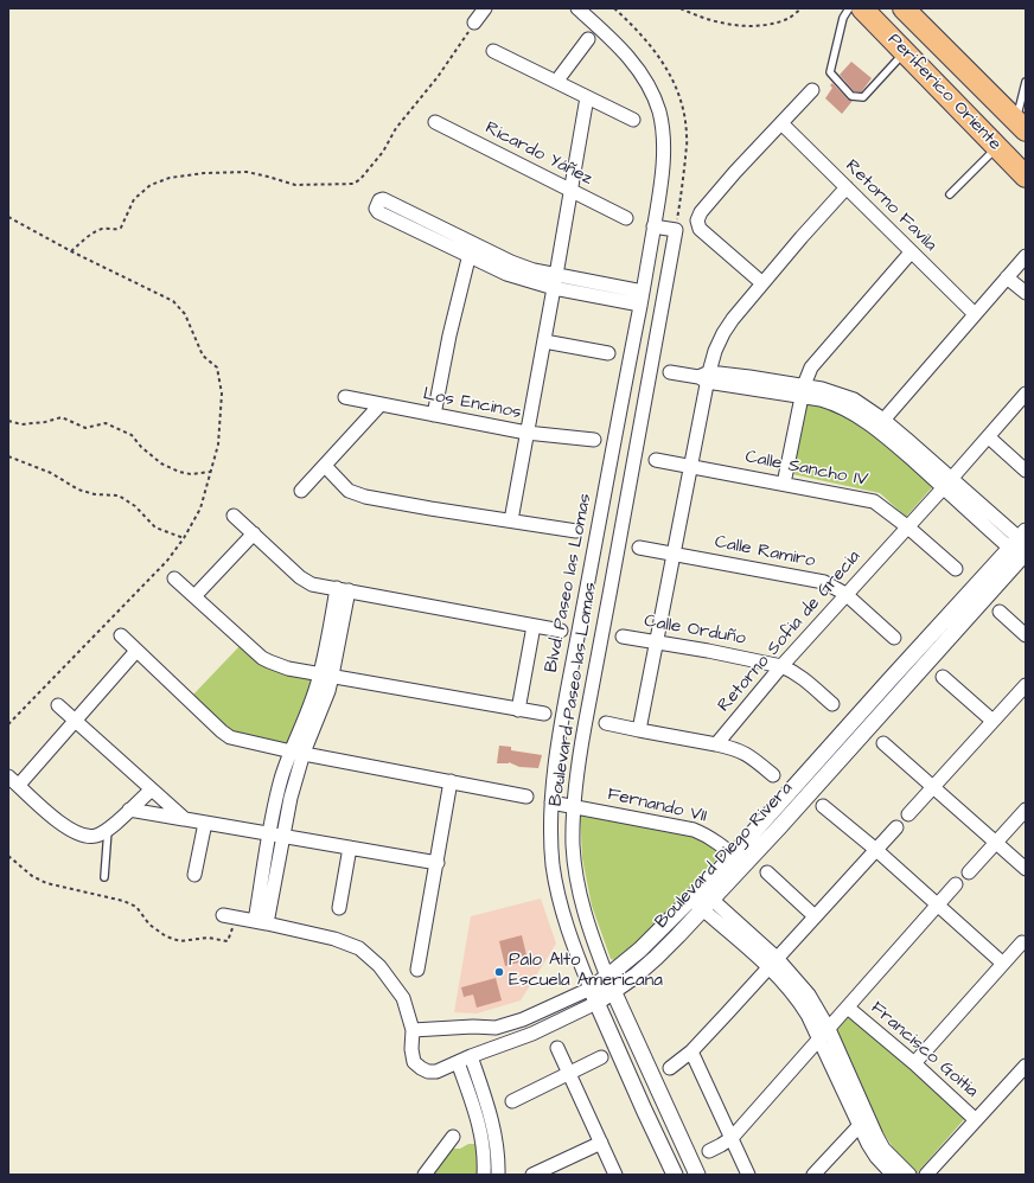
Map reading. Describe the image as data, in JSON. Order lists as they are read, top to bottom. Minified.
{"streets":{"highway":["Periferico Oriente"],"street":["Ricardo Yáñez","Retorno Favila","Los Encinos","Calle Sancho IV","Calle Ramiro","Blvd. Paseo las Lomas","Calle Orduño","Retorno Sofia de Grecia","Boulevard Paseo las Lomas","Fernando VII","Boulevard Diego Rivera","Francisco Goitia"]},"crossings":[["Calle Sancho IV","Retorno Sofia de Grecia"],["Calle Ramiro","Retorno Sofia de Grecia"],["Blvd. Paseo las Lomas","Boulevard Paseo las Lomas"],["Blvd. Paseo las Lomas","Fernando VII"],["Blvd. Paseo las Lomas","Boulevard Diego Rivera"],["Calle Orduño","Retorno Sofia de Grecia"],["Boulevard Paseo las Lomas","Fernando VII"],["Boulevard Paseo las Lomas","Boulevard Diego Rivera"],["Fernando VII","Boulevard Diego Rivera"]],"places":["Palo Alto Escuela Americana"]}
